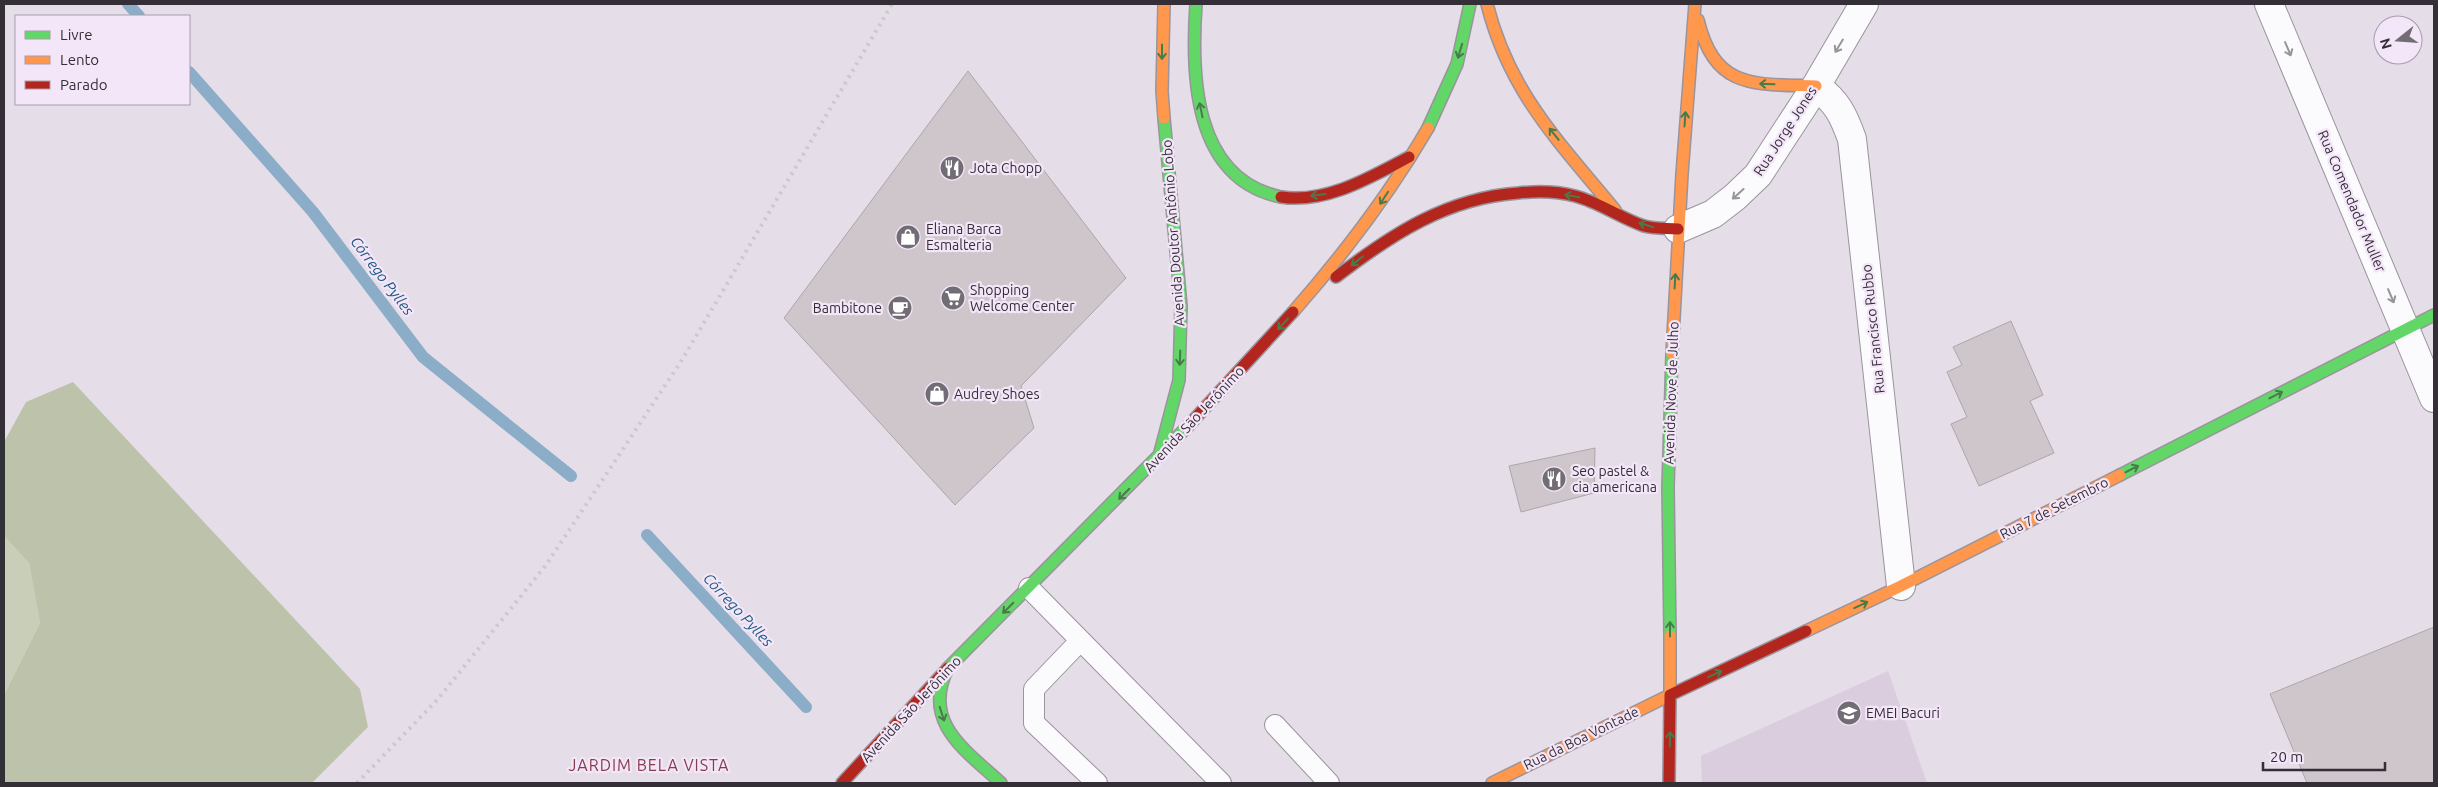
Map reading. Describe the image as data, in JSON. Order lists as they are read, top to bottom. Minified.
{"streets":{"main road":["Avenida Doutor Antônio Lobo","Avenida Nove de Julho","Avenida São Jerônimo","Rua 7 de Setembro","Rua da Boa Vontade"],"street":["Rua Jorge Jones","Rua Comendador Muller","Rua Francisco Rubbo"]},"crossings":[["Rua Jorge Jones","Rua Francisco Rubbo"],["Rua Jorge Jones","Avenida Nove de Julho"],["Rua Comendador Muller","Rua 7 de Setembro"],["Avenida Doutor Antônio Lobo","Avenida São Jerônimo"],["Rua Francisco Rubbo","Rua 7 de Setembro"],["Avenida Nove de Julho","Rua 7 de Setembro"],["Avenida Nove de Julho","Rua da Boa Vontade"],["Rua 7 de Setembro","Rua da Boa Vontade"]],"one_way":["Rua Jorge Jones","Rua Comendador Muller","Avenida Doutor Antônio Lobo","Avenida Nove de Julho","Avenida São Jerônimo","Rua 7 de Setembro"],"districts":["JARDIM BELA VISTA"],"water":["Córrego Pylles"],"places":{"restaurant":["Jota Chopp","Seo pastel & cia americana"],"shop":["Eliana Barca Esmalteria","Audrey Shoes"],"supermarket":["Shopping Welcome Center"],"cafe":["Bambitone"],"school or university":["EMEI Bacuri"]},"legend":["Livre","Lento","Parado"],"scale_bar":"20 m","north":"left"}
